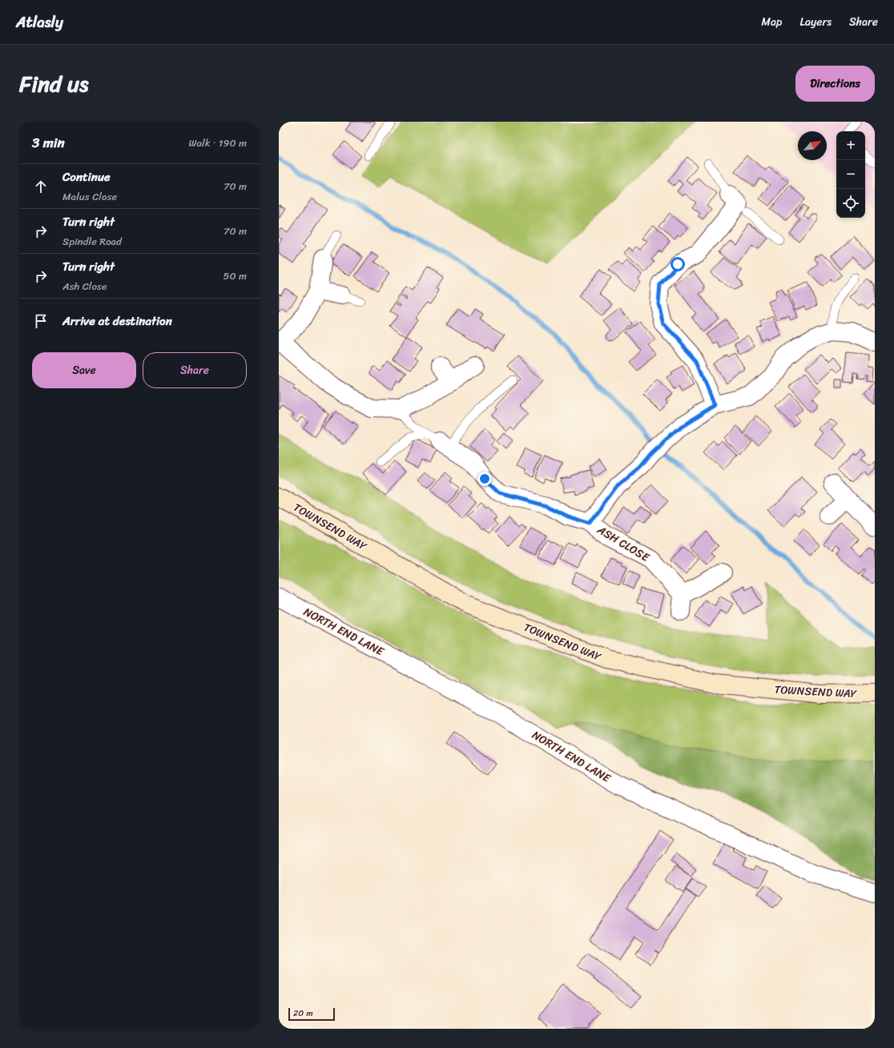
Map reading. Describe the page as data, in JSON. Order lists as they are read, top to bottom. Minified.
{"streets":{"main road":["TOWNSEND WAY"],"street":["ASH CLOSE","NORTH END LANE"]},"scale_bar":"20 m","north":"top right","page":{"header":"Atlasly","nav":["Map","Layers","Share"],"title":"Find us","buttons":["Directions",["Save","Share"]],"heading":["3 min","Walk · 190 m"],"map_buttons":["+","−"],"list":[["Continue","Malus Close","70 m"],["Turn right","Spindle Road","70 m"],["Turn right","Ash Close","50 m"],"Arrive at destination"],"scale":"20 m"}}
